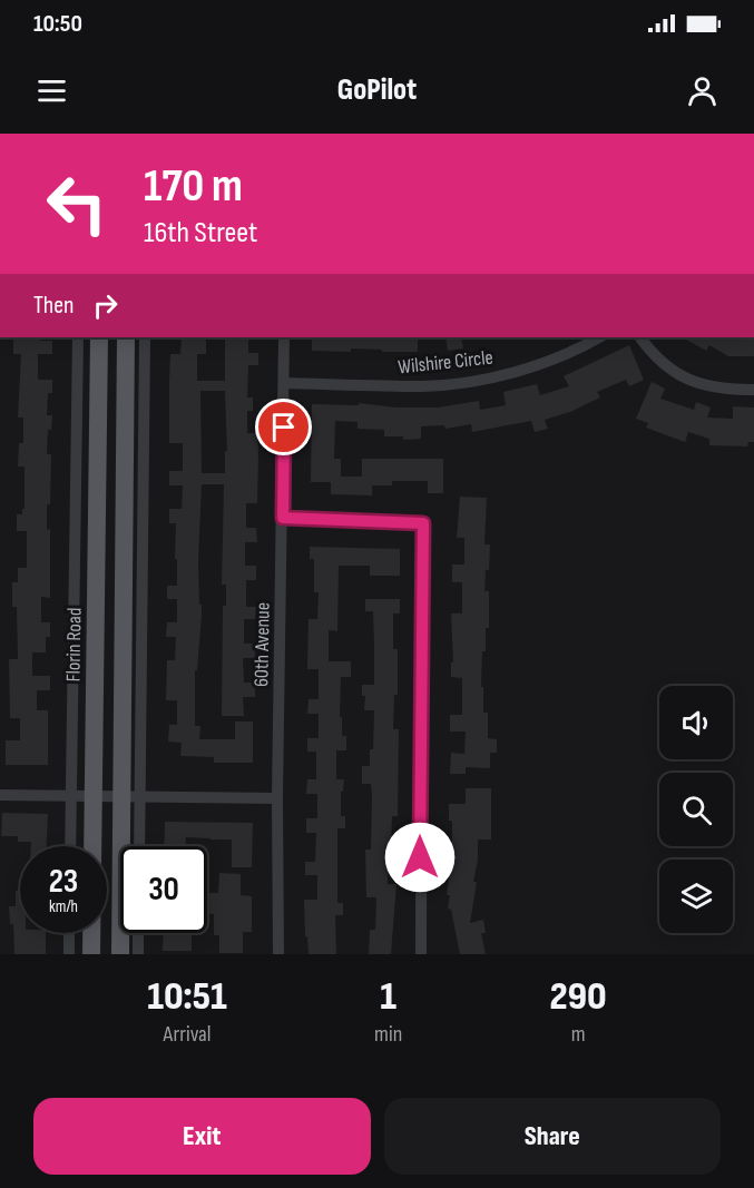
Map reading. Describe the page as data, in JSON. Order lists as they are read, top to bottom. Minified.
{"streets":{"main road":["Florin Road"],"street":["Wilshire Circle","60th Avenue"]},"crossings":[["Wilshire Circle","60th Avenue"]],"page":{"status":"10:50","header":"GoPilot","turn":["170 m","16th Street"],"then":"Then","speed":"23 km/h","limit":"30","eta":["10:51","Arrival","1","min","290","m"],"buttons":["Exit","Share"]}}
